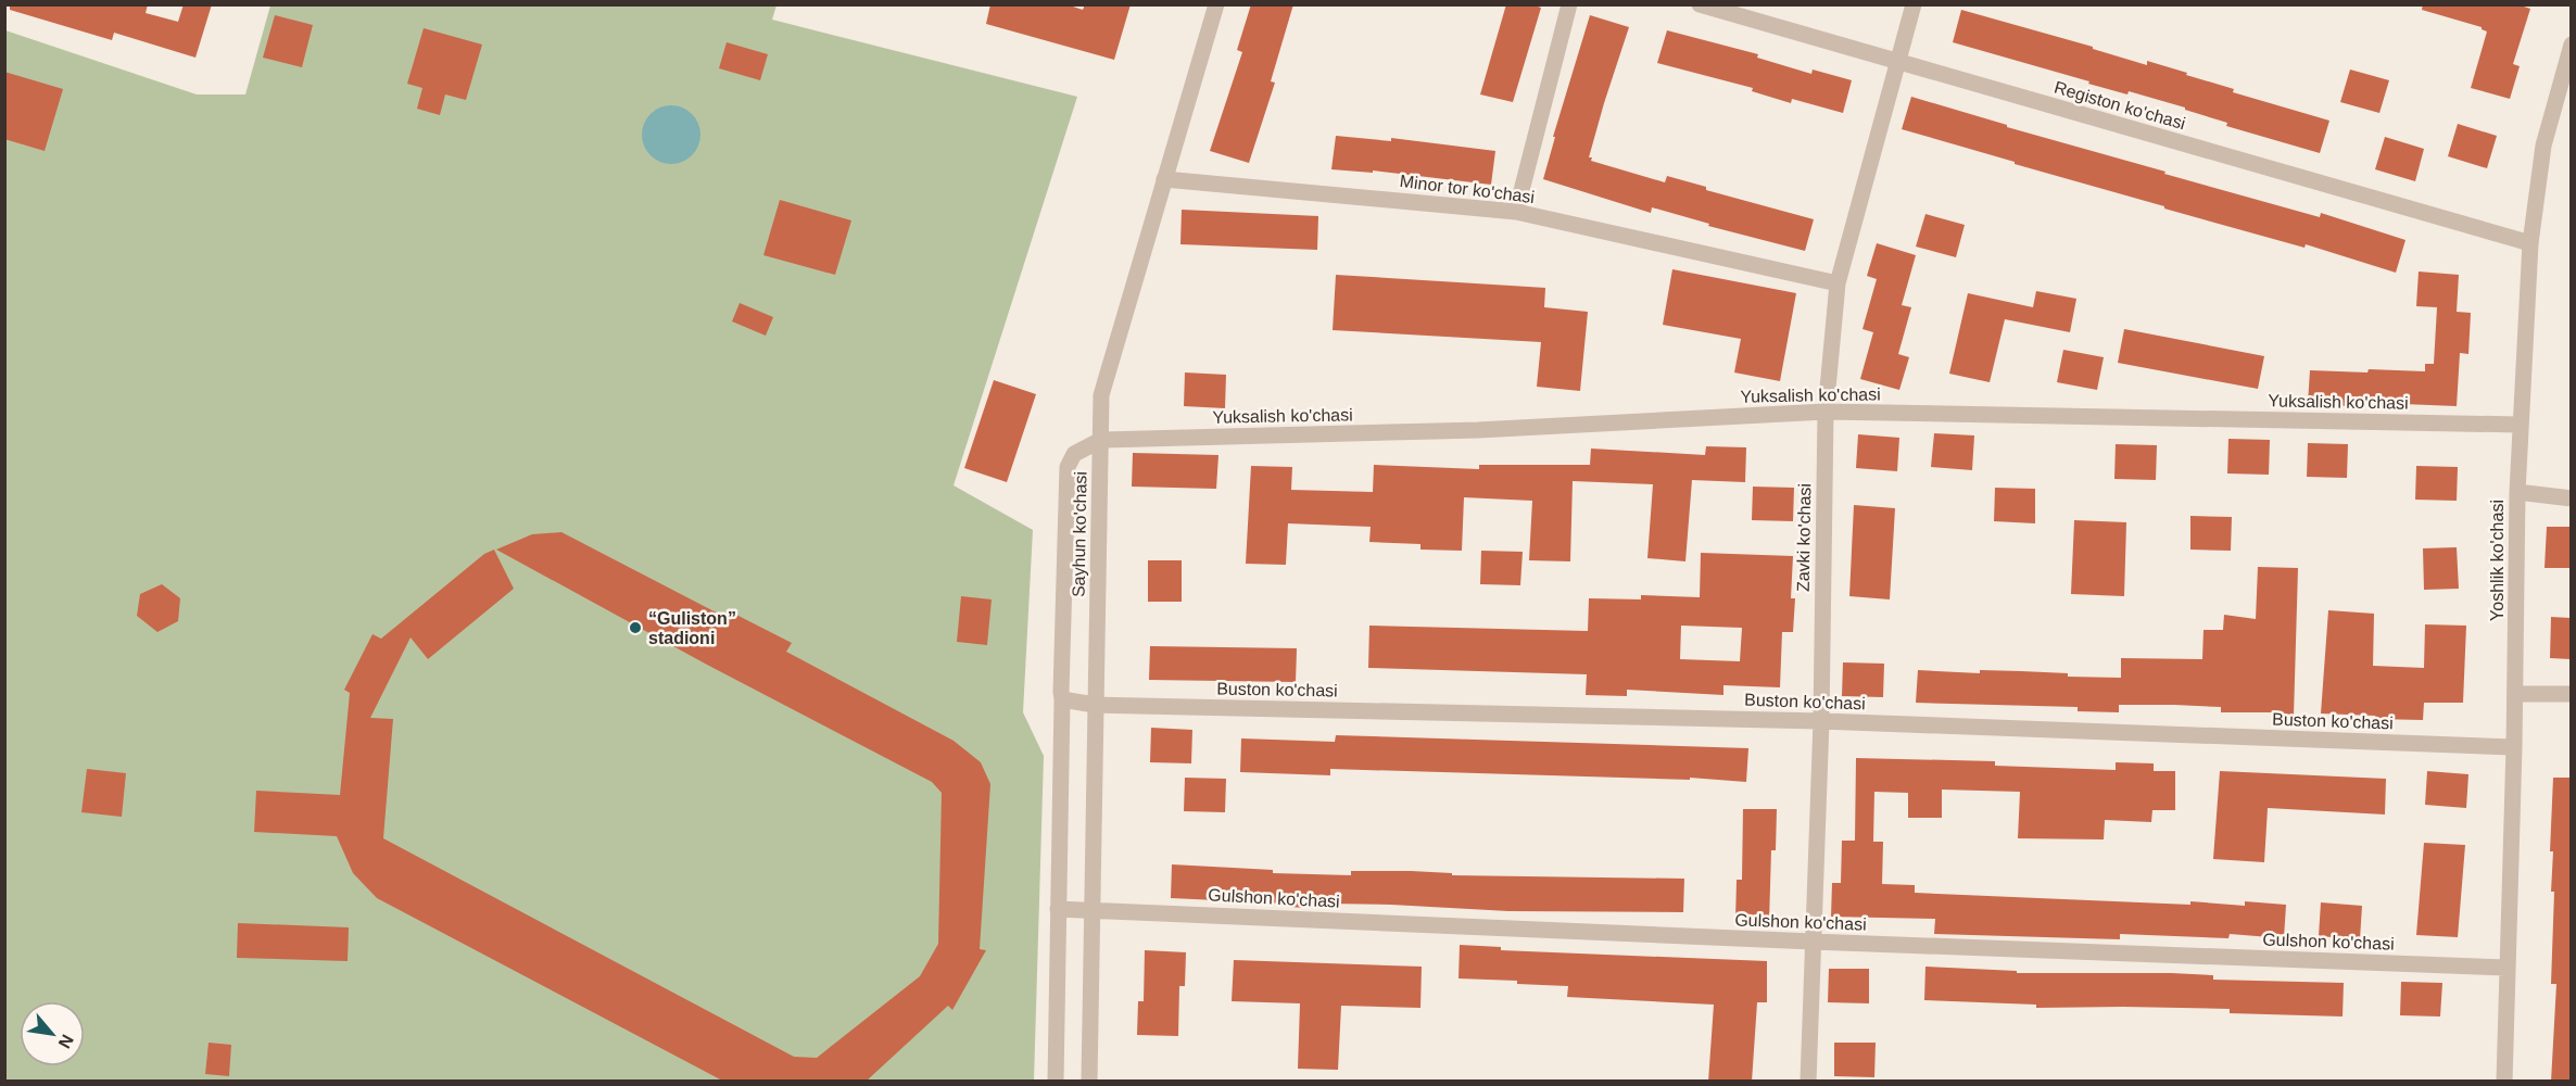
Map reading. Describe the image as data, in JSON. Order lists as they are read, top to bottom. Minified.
{"streets":{"street":["Registon ko'chasi","Minor tor ko'chasi","Yuksalish ko'chasi","Sayhun ko'chasi","Zavki ko'chasi","Yoshlik ko'chasi","Buston ko'chasi","Gulshon ko'chasi"]},"crossings":[["Registon ko'chasi","Zavki ko'chasi"],["Registon ko'chasi","Yoshlik ko'chasi"],["Minor tor ko'chasi","Sayhun ko'chasi"],["Minor tor ko'chasi","Zavki ko'chasi"],["Yuksalish ko'chasi","Sayhun ko'chasi"],["Yuksalish ko'chasi","Zavki ko'chasi"],["Yuksalish ko'chasi","Yoshlik ko'chasi"],["Sayhun ko'chasi","Buston ko'chasi"],["Sayhun ko'chasi","Gulshon ko'chasi"],["Zavki ko'chasi","Buston ko'chasi"],["Zavki ko'chasi","Gulshon ko'chasi"],["Yoshlik ko'chasi","Buston ko'chasi"],["Yoshlik ko'chasi","Gulshon ko'chasi"]],"places":["“Guliston” stadioni"],"north":"bottom right"}
